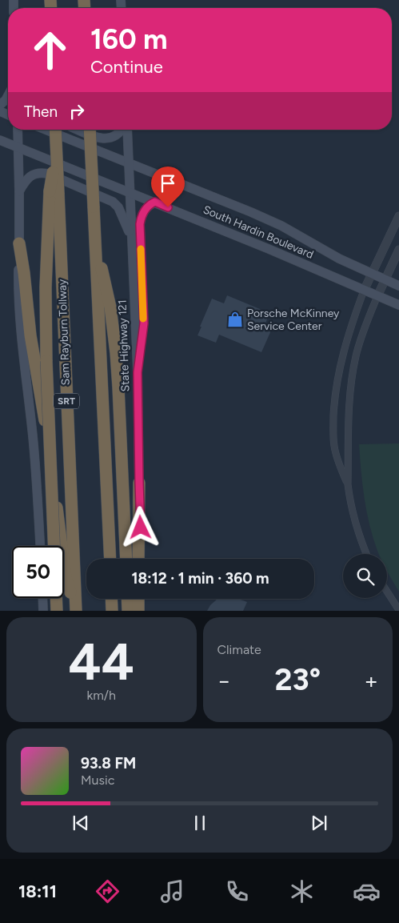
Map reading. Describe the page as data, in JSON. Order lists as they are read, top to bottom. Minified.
{"streets":{"highway":["Sam Rayburn Tollway","SRT"],"main road":["South Hardin Boulevard","State Highway 121"]},"crossings":[["South Hardin Boulevard","State Highway 121"]],"places":{"shop":["Porsche McKinney Service Center"]},"page":{"turn":["160 m","Continue"],"then":"Then","limit":"50","trip":"18:12 · 1 min · 360 m","tile":[["44","km/h"],"Climate"],"heat":["−","23°","+"],"song":["93.8 FM","Music"],"tabs":"18:11"}}
